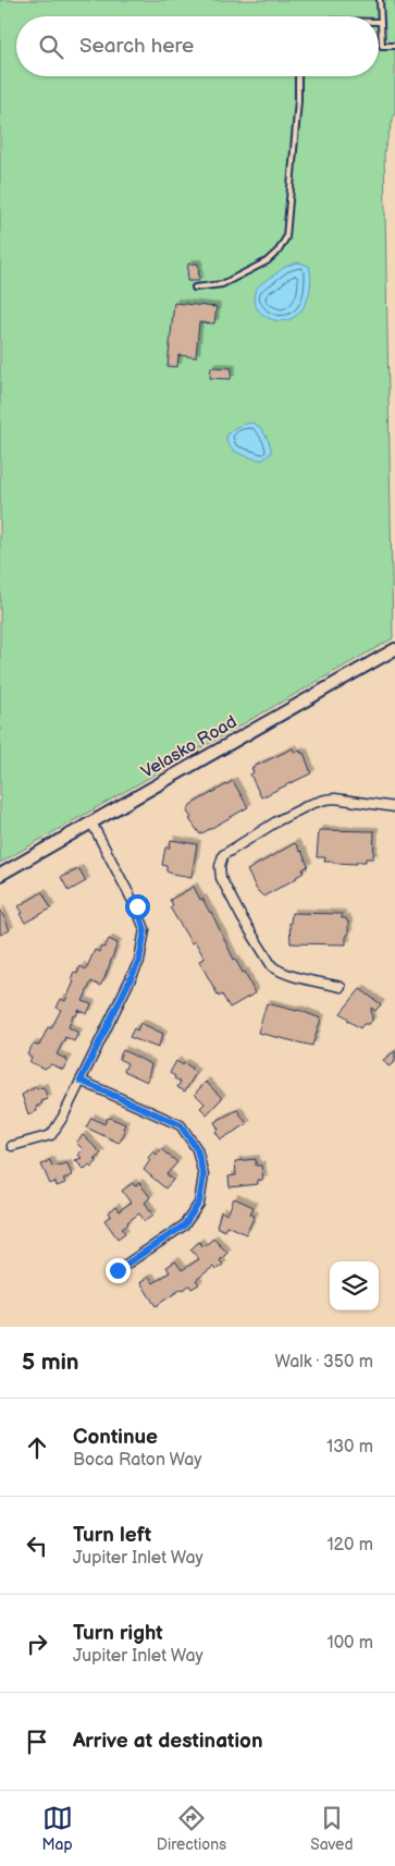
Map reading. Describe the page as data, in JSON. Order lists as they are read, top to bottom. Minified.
{"streets":{"street":["Velasko Road"]},"page":{"search":"Search here","heading":["5 min","Walk · 350 m"],"list":[["Continue","Boca Raton Way","130 m"],["Turn left","Jupiter Inlet Way","120 m"],["Turn right","Jupiter Inlet Way","100 m"],"Arrive at destination"],"nav":["Map","Directions","Saved"]}}
